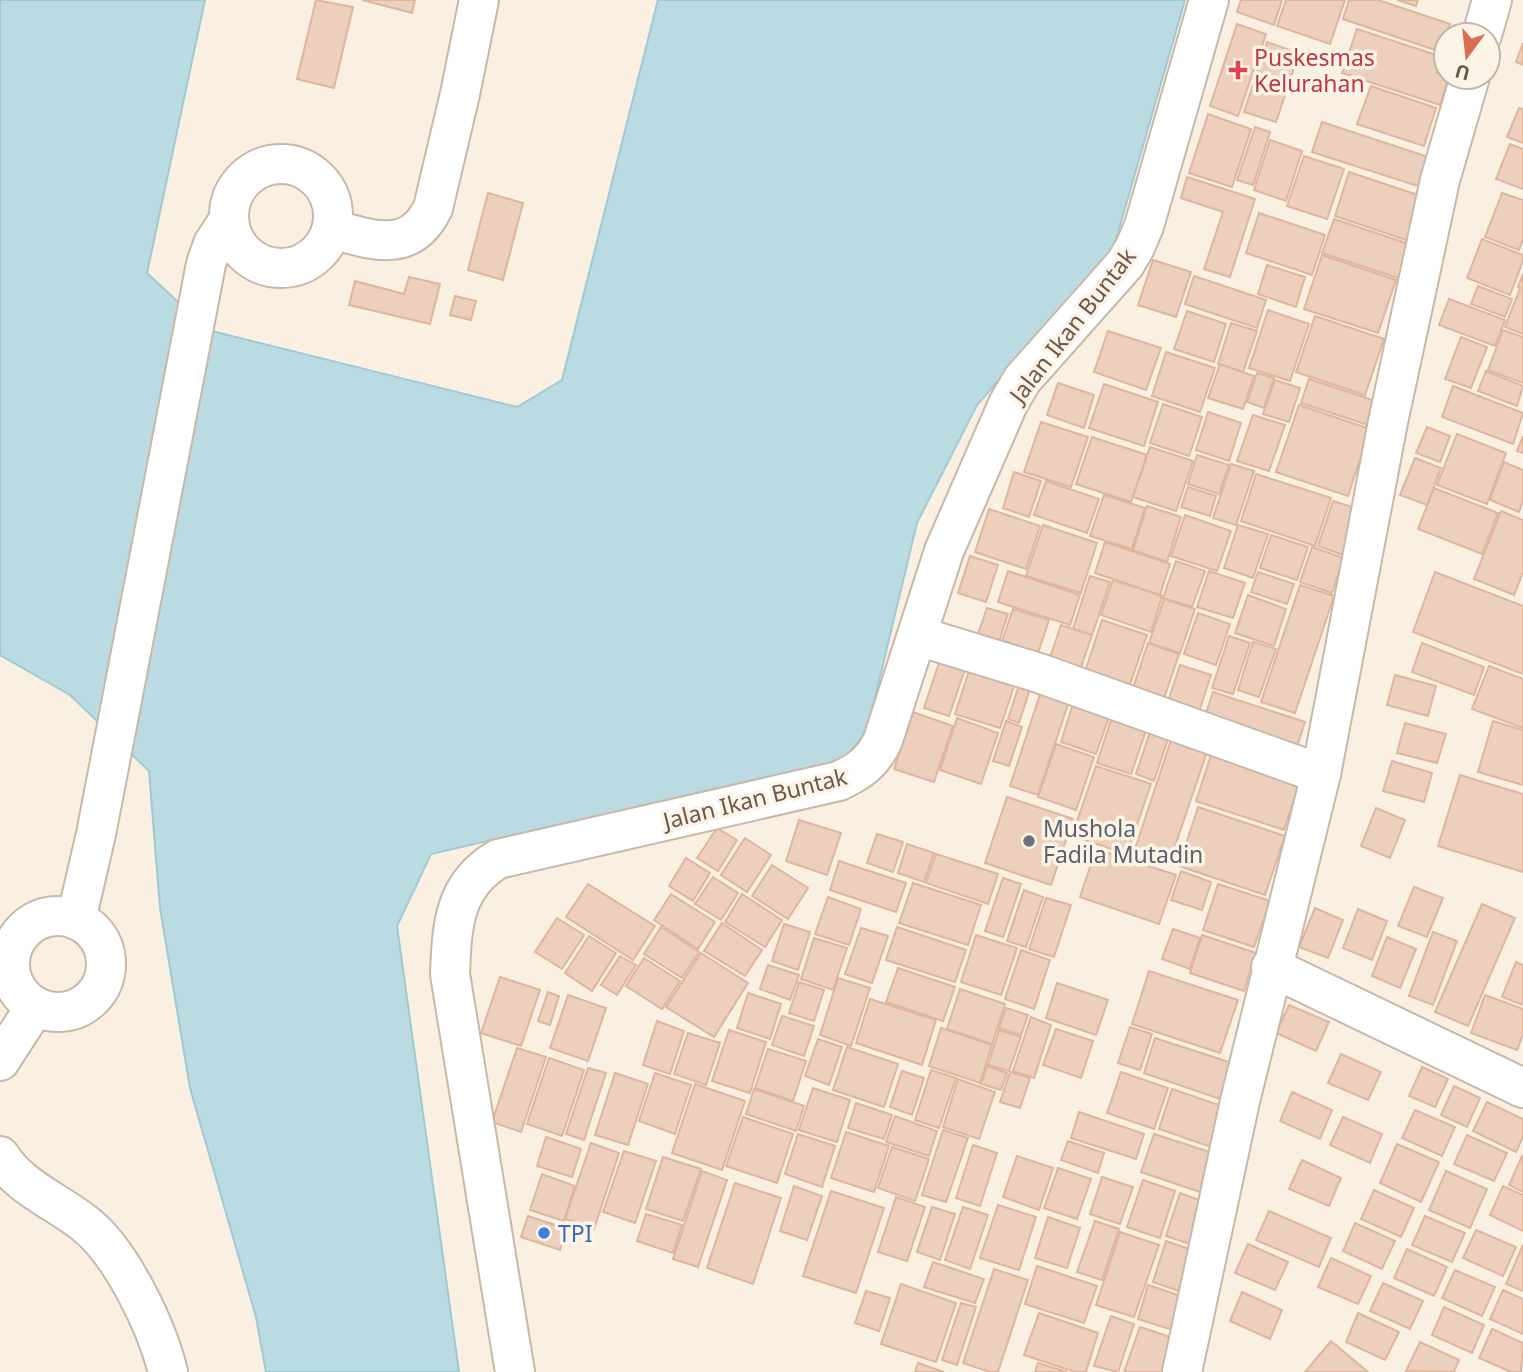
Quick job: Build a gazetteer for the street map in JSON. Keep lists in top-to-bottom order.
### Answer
{
  "streets": {
    "street": ["Jalan Ikan Buntak"]
  },
  "places": {
    "health": ["Puskesmas Kelurahan"],
    "other": ["Mushola Fadila Mutadin", "TPI"]
  },
  "north": "bottom"
}
